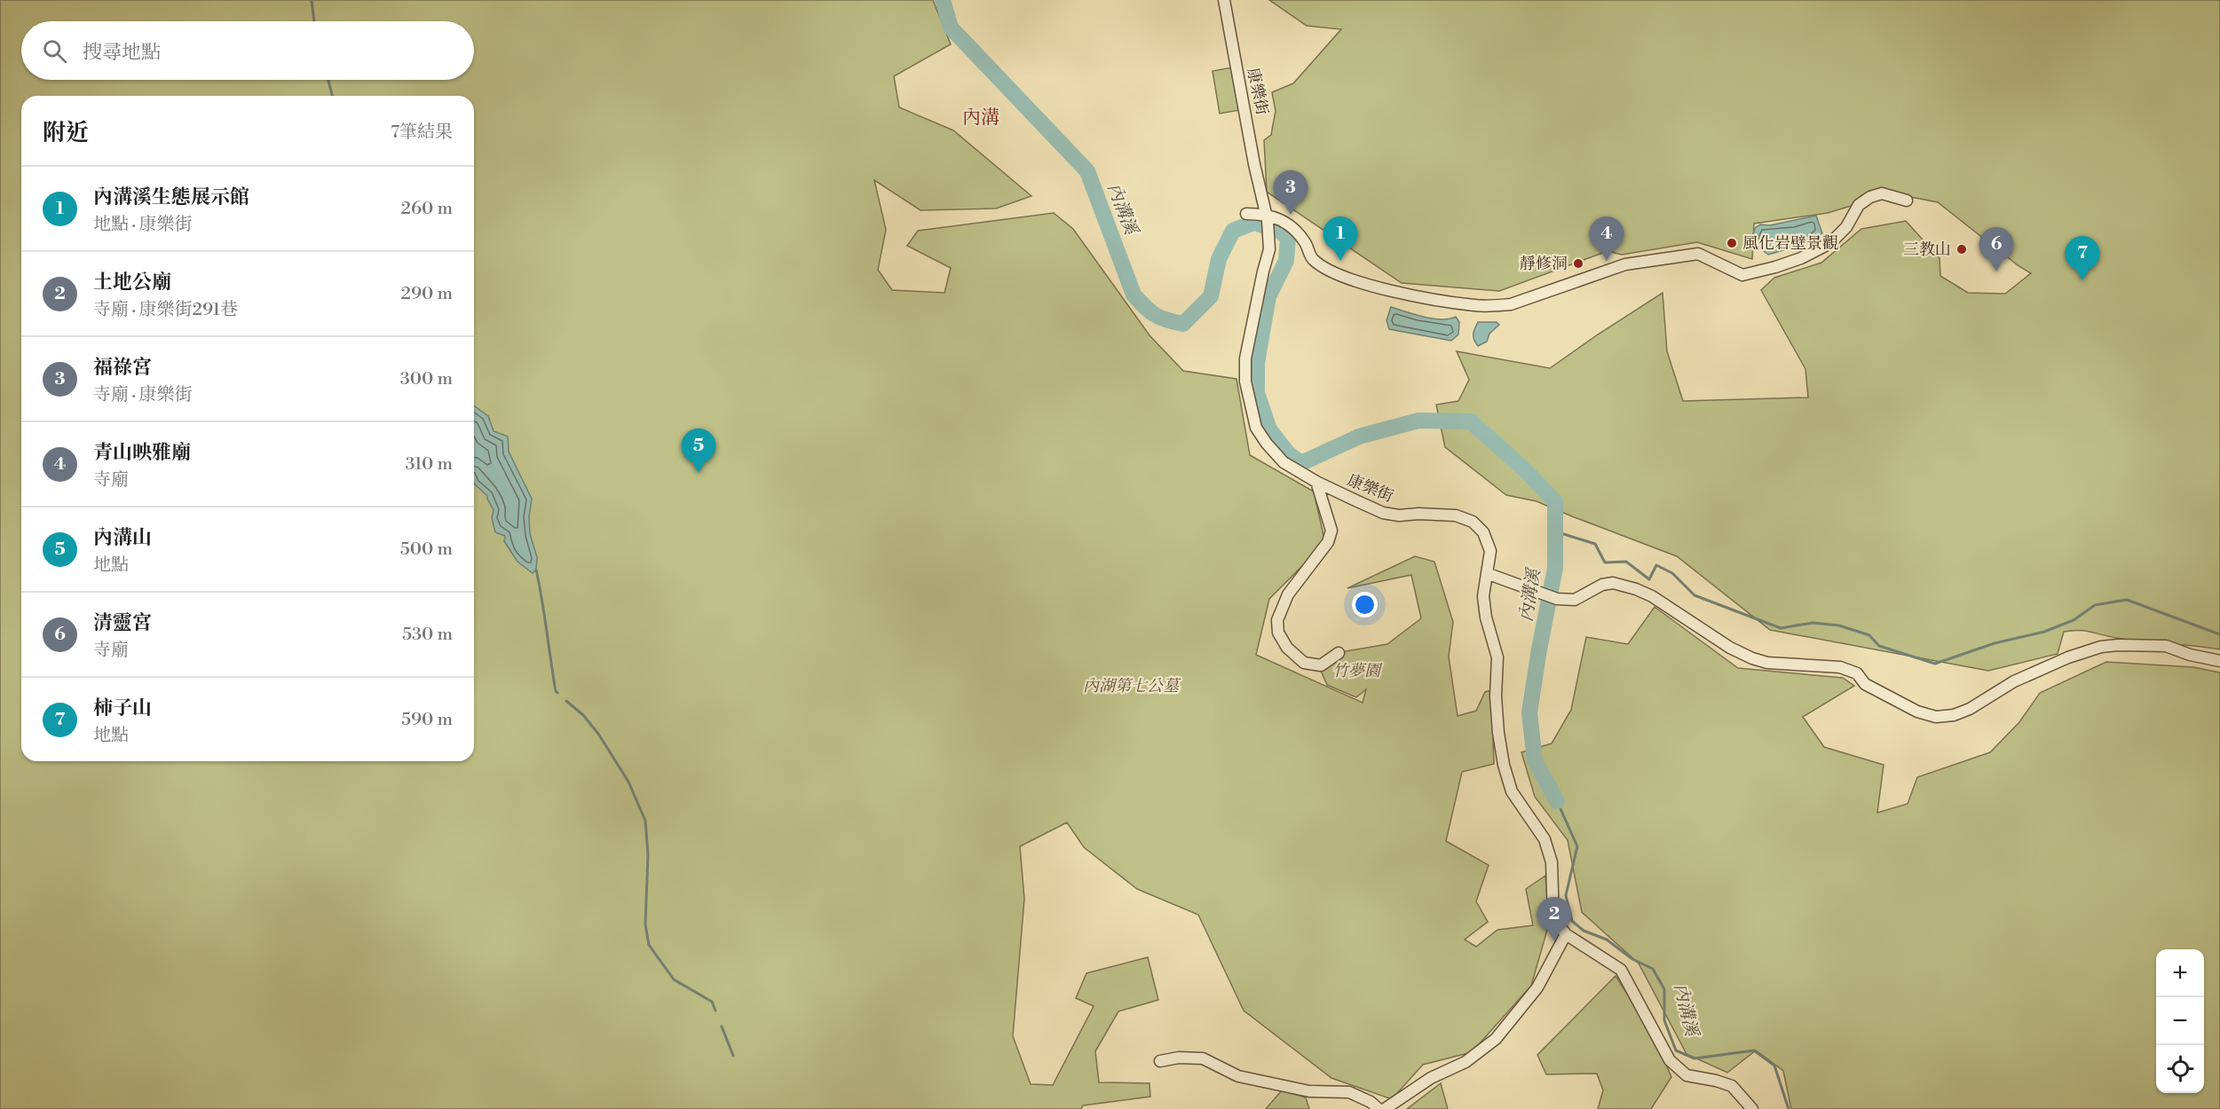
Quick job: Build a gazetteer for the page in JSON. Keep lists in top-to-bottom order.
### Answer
{
  "streets": {
    "street": ["康樂街"]
  },
  "districts": ["內溝"],
  "water": ["內溝溪"],
  "parks": ["竹夢園", "內湖第七公墓"],
  "places": ["風化岩壁景觀", "三教山", "靜修洞"],
  "page": {
    "search": "搜尋地點",
    "heading": ["附近", "7筆結果"],
    "list": [
      {
        "mark": "1",
        "name": "內溝溪生態展示館",
        "note": "地點 · 康樂街",
        "value": "260 m"
      },
      {
        "mark": "2",
        "name": "土地公廟",
        "note": "寺廟 · 康樂街291巷",
        "value": "290 m"
      },
      {
        "mark": "3",
        "name": "福祿宮",
        "note": "寺廟 · 康樂街",
        "value": "300 m"
      },
      {
        "mark": "4",
        "name": "青山映雅廟",
        "note": "寺廟",
        "value": "310 m"
      },
      {
        "mark": "5",
        "name": "內溝山",
        "note": "地點",
        "value": "500 m"
      },
      {
        "mark": "6",
        "name": "清靈宮",
        "note": "寺廟",
        "value": "530 m"
      },
      {
        "mark": "7",
        "name": "柿子山",
        "note": "地點",
        "value": "590 m"
      }
    ],
    "pins": [
      "3",
      "1",
      "4",
      "6",
      "7",
      "5",
      "2"
    ],
    "map_buttons": ["+", "−"]
  }
}
